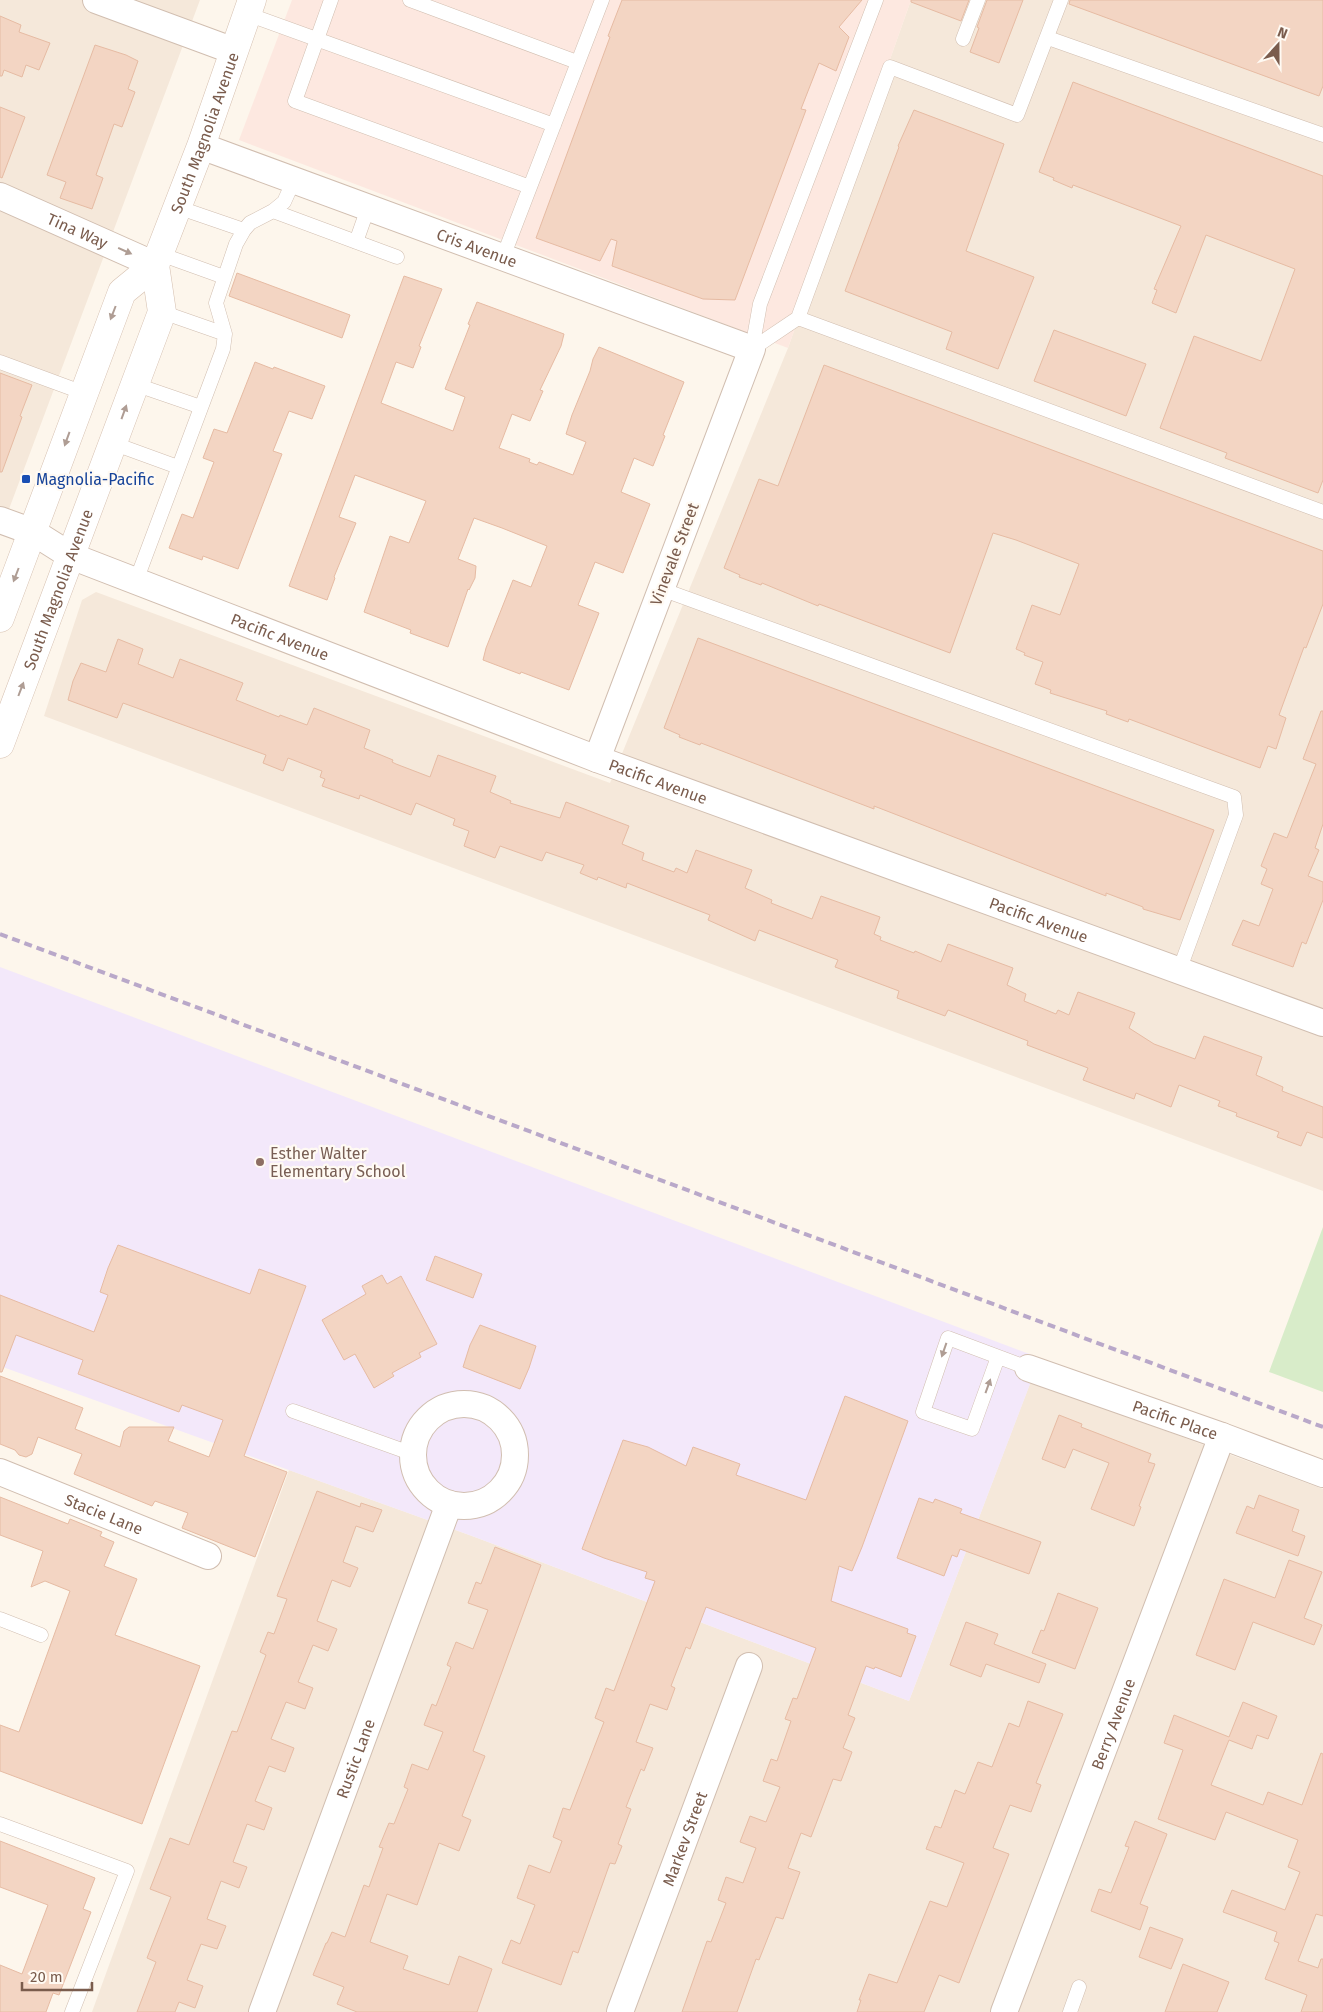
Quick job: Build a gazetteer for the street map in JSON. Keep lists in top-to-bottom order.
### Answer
{
  "streets": {
    "main road": ["South Magnolia Avenue"],
    "street": [
      "Tina Way",
      "Cris Avenue",
      "Vinevale Street",
      "Pacific Avenue",
      "Pacific Place",
      "Stacie Lane",
      "Berry Avenue",
      "Rustic Lane",
      "Markev Street"
    ]
  },
  "crossings": [
    ["South Magnolia Avenue", "Tina Way"],
    ["South Magnolia Avenue", "Cris Avenue"],
    ["South Magnolia Avenue", "Pacific Avenue"],
    ["Cris Avenue", "Vinevale Street"],
    ["Vinevale Street", "Pacific Avenue"],
    ["Pacific Place", "Berry Avenue"]
  ],
  "places": {
    "transit": ["Magnolia-Pacific"],
    "other": ["Esther Walter Elementary School"]
  },
  "scale_bar": "20 m",
  "north": "top"
}
